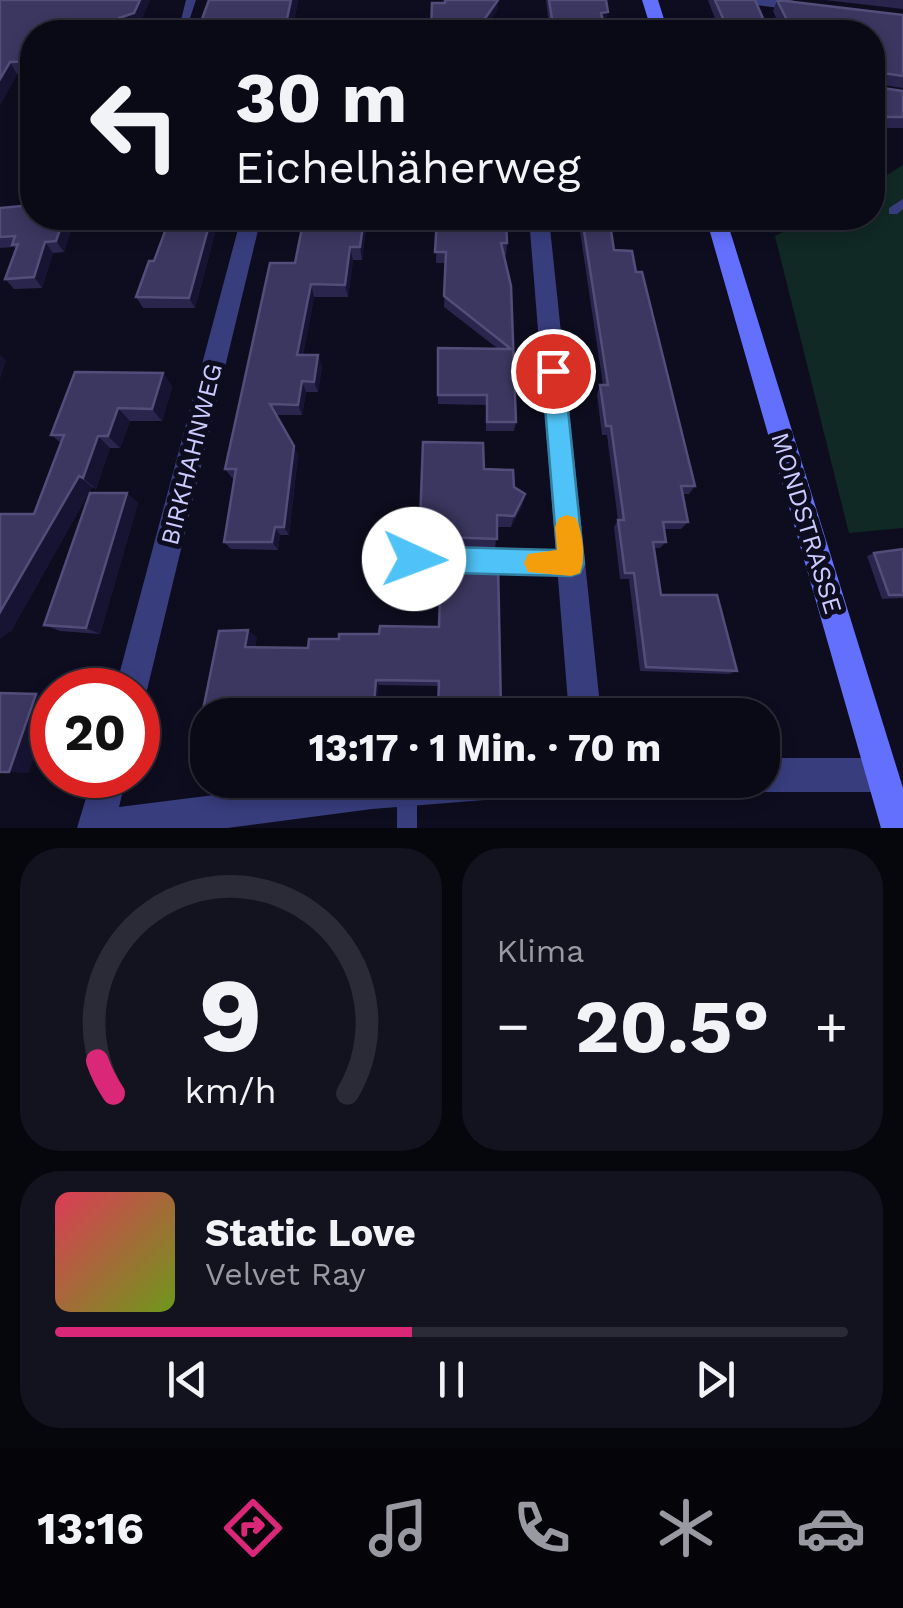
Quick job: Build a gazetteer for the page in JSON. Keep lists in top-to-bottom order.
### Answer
{
  "streets": {
    "street": ["BIRKHAHNWEG", "MONDSTRASSE"]
  },
  "page": {
    "turn": ["30 m", "Eichelhäherweg"],
    "limit": "20",
    "trip": "13:17 · 1 Min. · 70 m",
    "tile": "Klima",
    "heat": ["−", "20.5°", "+"],
    "song": ["Static Love", "Velvet Ray"],
    "tabs": "13:16",
    "gauge": ["9", "km/h"]
  }
}
